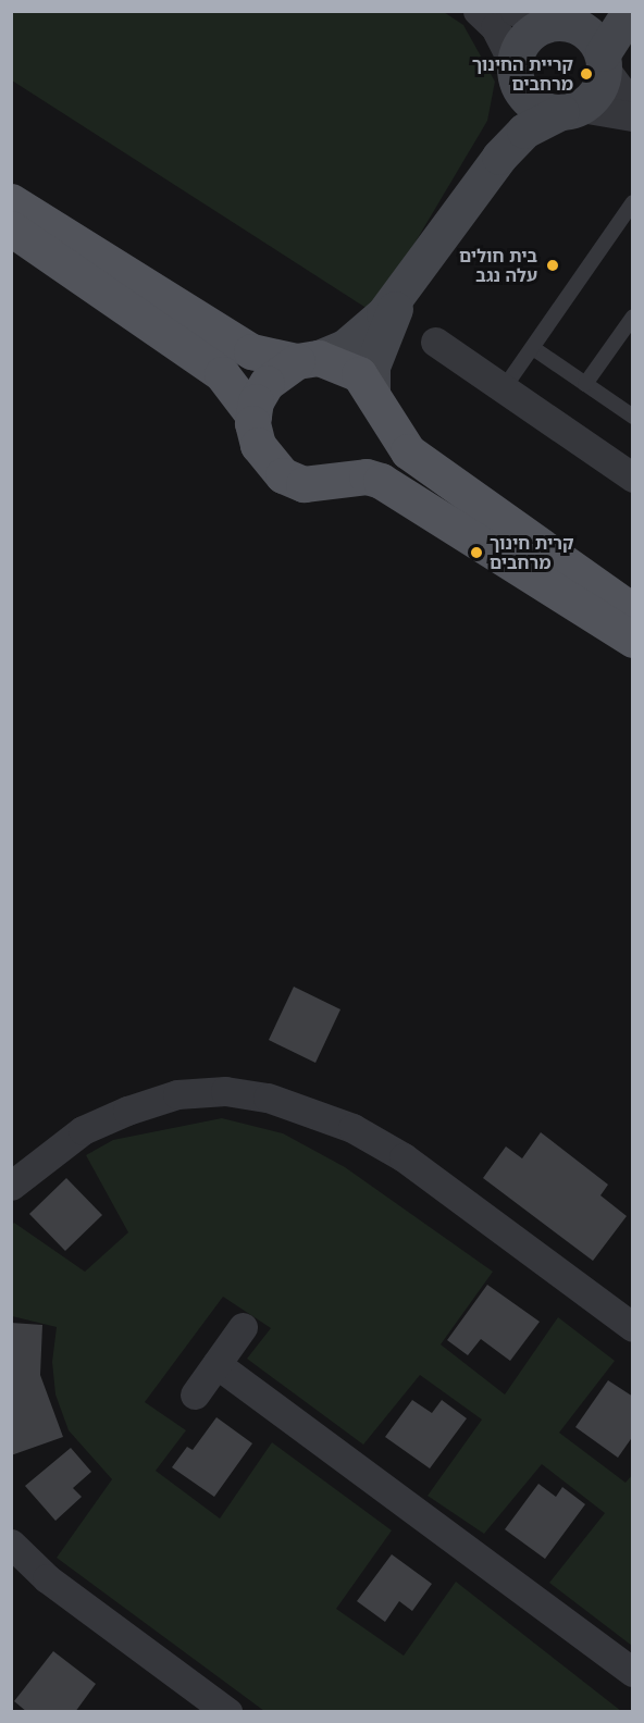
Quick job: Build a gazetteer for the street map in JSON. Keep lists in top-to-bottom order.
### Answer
{
  "places": ["קריית החינוך מרחבים", "בית חולים עלה נגב", "קרית חינוך מרחבים"]
}
